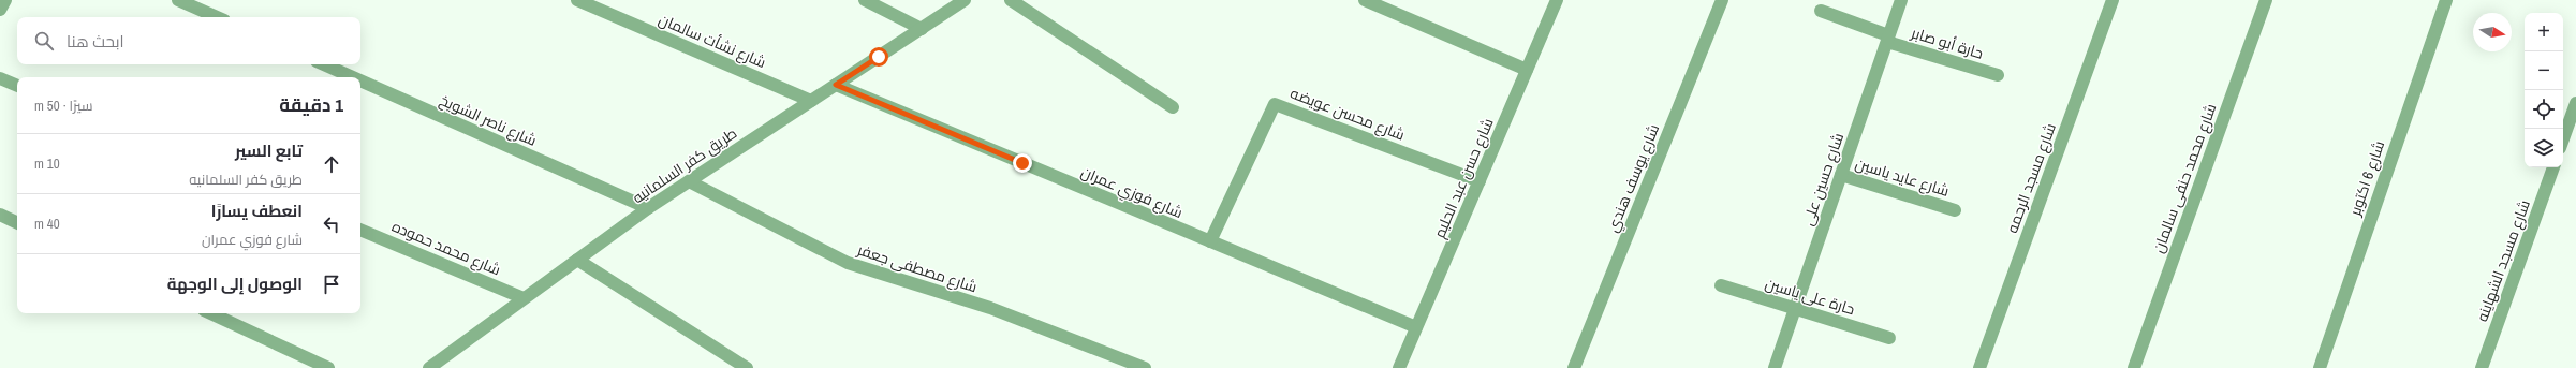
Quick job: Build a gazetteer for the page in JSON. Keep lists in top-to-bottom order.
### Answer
{
  "streets": {
    "street": [
      "شارع نشأت سالمان",
      "حارة أبو صابر",
      "شارع محسن عويضه",
      "شارع ناصر الشويخ",
      "طريق كفر السلمانيه",
      "شارع عايد ياسين",
      "شارع حسن عبد الحليم",
      "شارع يوسف هندي",
      "شارع مسجد الرحمه",
      "شارع محمد حنفى سالمان",
      "شارع 6 اكتوبر",
      "شارع حسين على",
      "شارع فوزي عمران",
      "شارع محمد حموده",
      "شارع مسجد الشهاينه",
      "شارع مصطفى جعفر",
      "حارة على ياسين"
    ]
  },
  "crossings": [
    ["شارع نشأت سالمان", "طريق كفر السلمانيه"],
    ["حارة أبو صابر", "شارع حسين على"],
    ["شارع محسن عويضه", "شارع حسن عبد الحليم"],
    ["شارع محسن عويضه", "شارع فوزي عمران"],
    ["شارع ناصر الشويخ", "طريق كفر السلمانيه"],
    ["طريق كفر السلمانيه", "شارع فوزي عمران"],
    ["طريق كفر السلمانيه", "شارع محمد حموده"],
    ["طريق كفر السلمانيه", "شارع مصطفى جعفر"],
    ["شارع عايد ياسين", "شارع حسين على"],
    ["شارع حسن عبد الحليم", "شارع فوزي عمران"],
    ["شارع حسين على", "حارة على ياسين"]
  ],
  "north": "right",
  "page": {
    "map_buttons": ["+", "−"],
    "search": "ابحث هنا",
    "heading": ["1 دقيقة", "سيرًا · 50 m"],
    "list": [
      ["تابع السير", "طريق كفر السلمانيه", "10 m"],
      ["انعطف يسارًا", "شارع فوزي عمران", "40 m"],
      "الوصول إلى الوجهة"
    ]
  }
}
